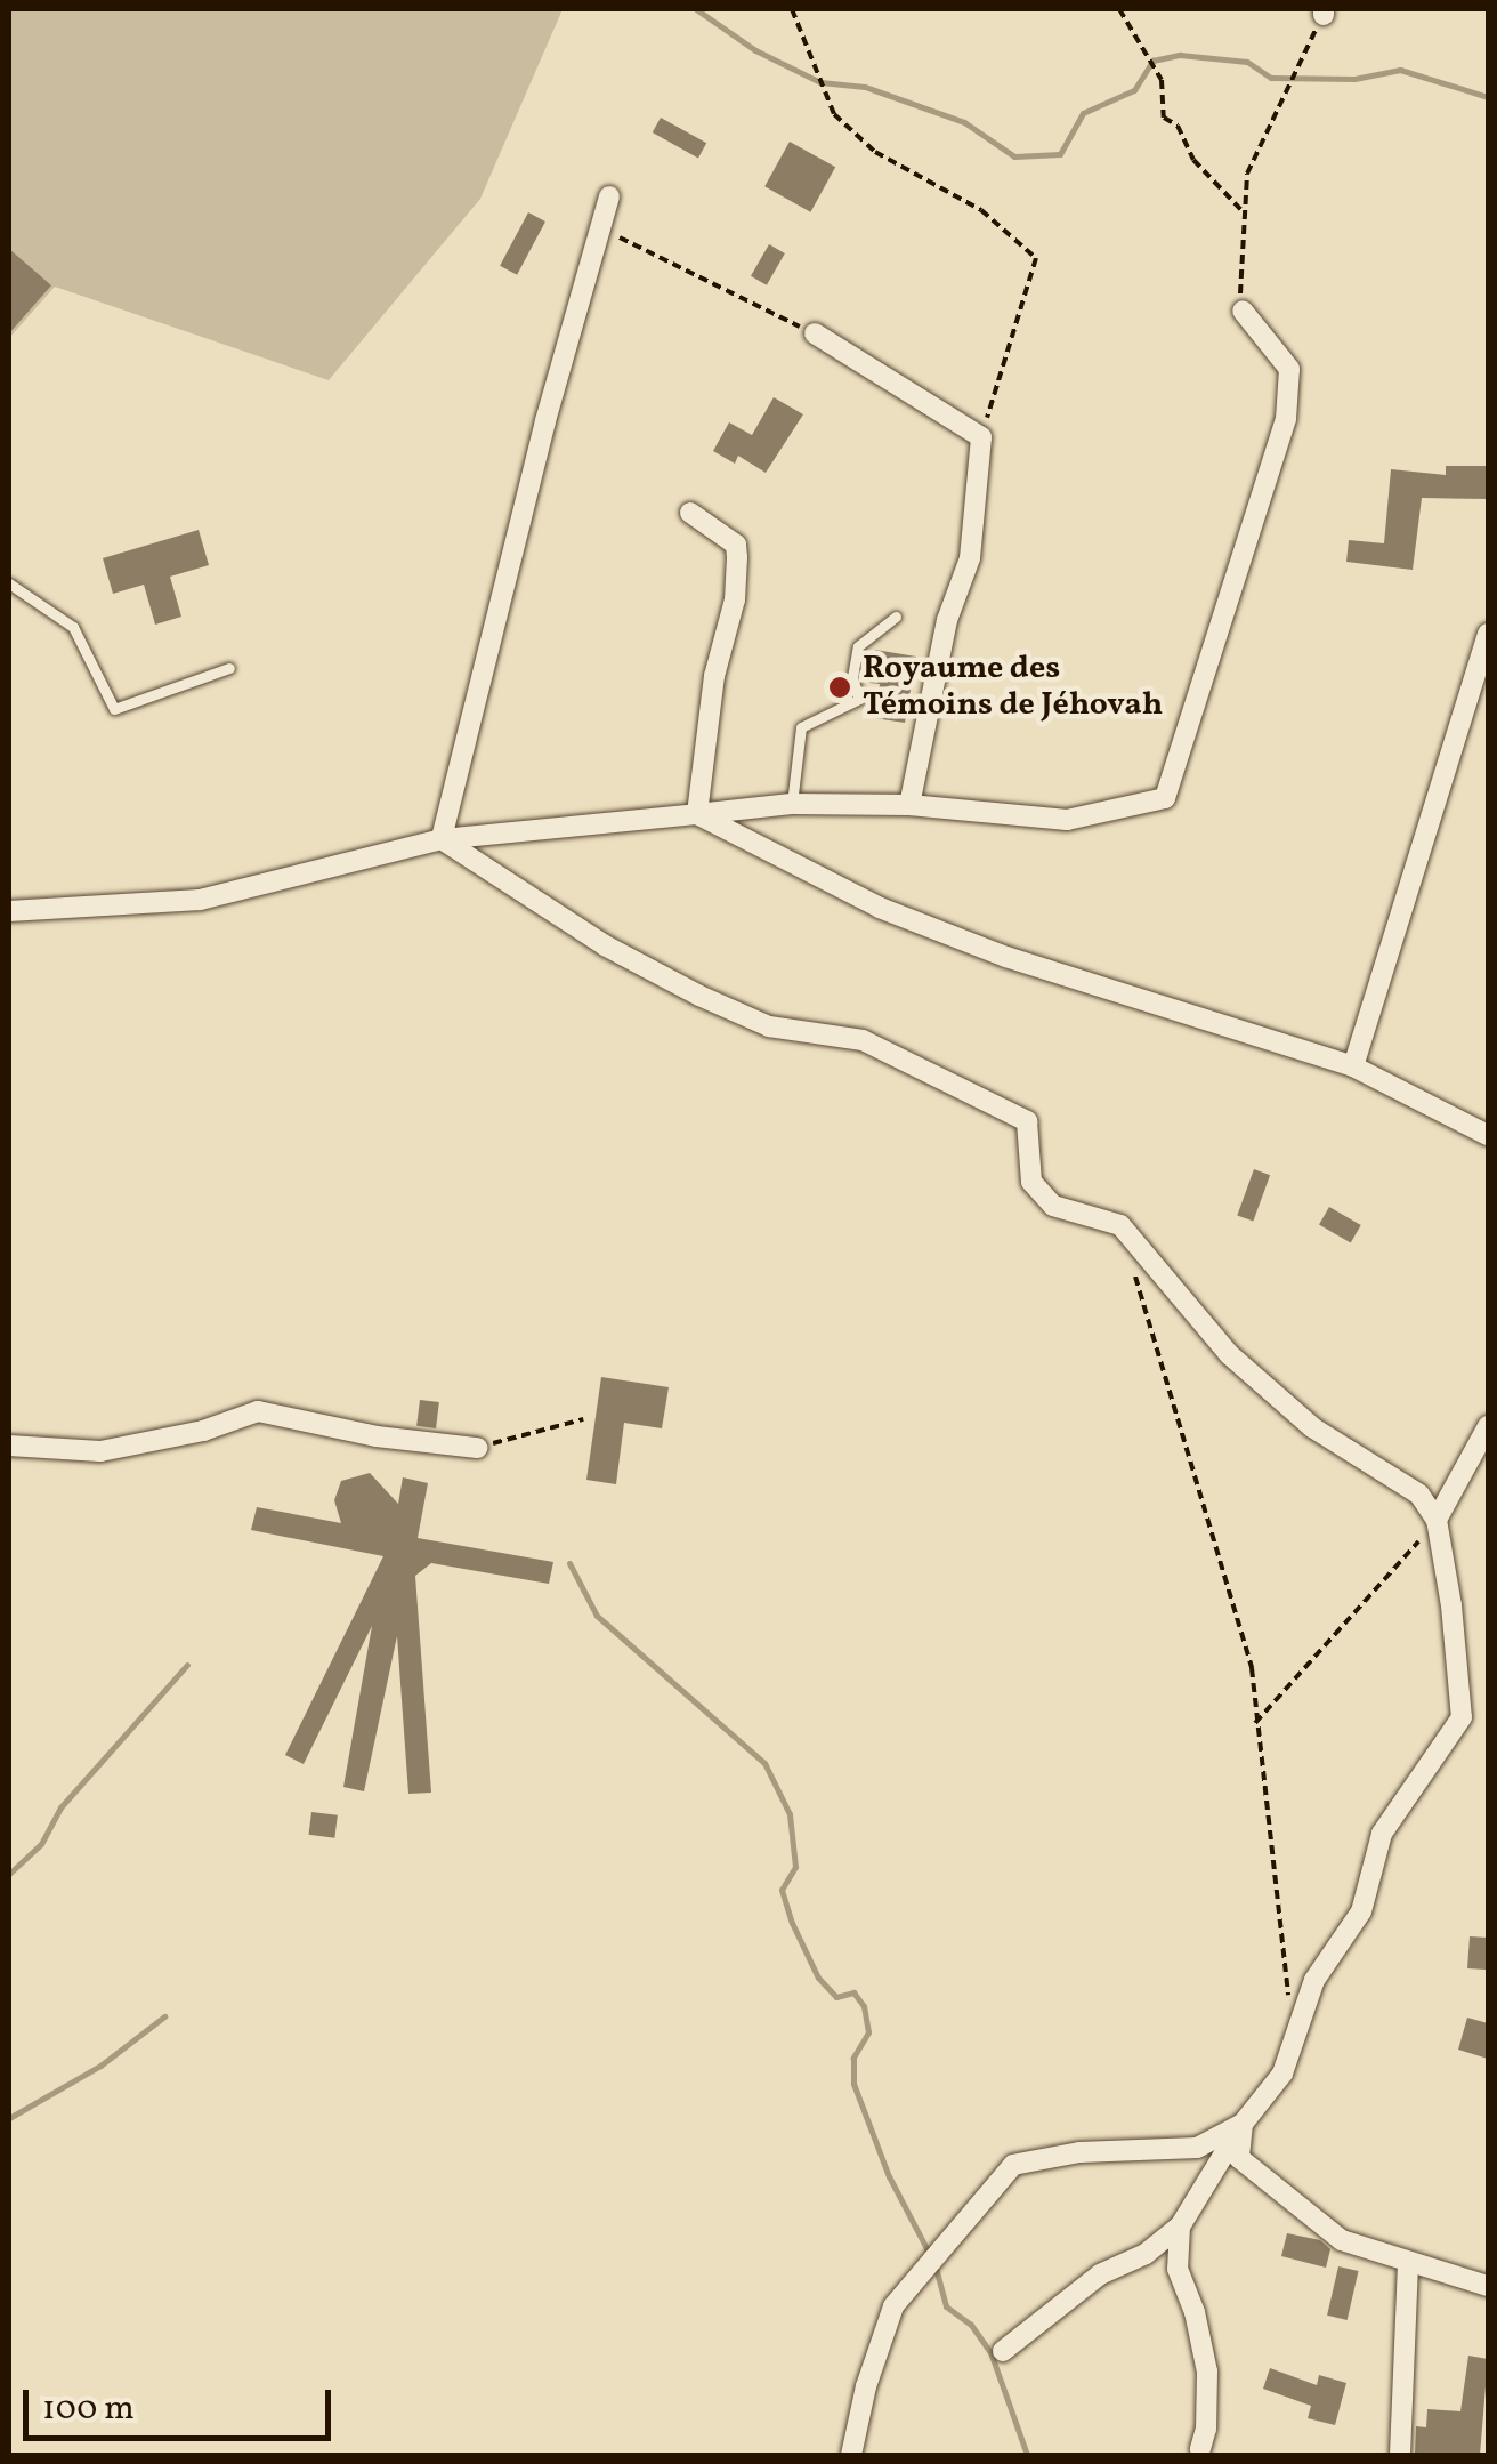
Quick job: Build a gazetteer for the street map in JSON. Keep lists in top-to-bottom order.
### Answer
{
  "places": ["Royaume des Témoins de Jéhovah"],
  "scale_bar": "100 m"
}
